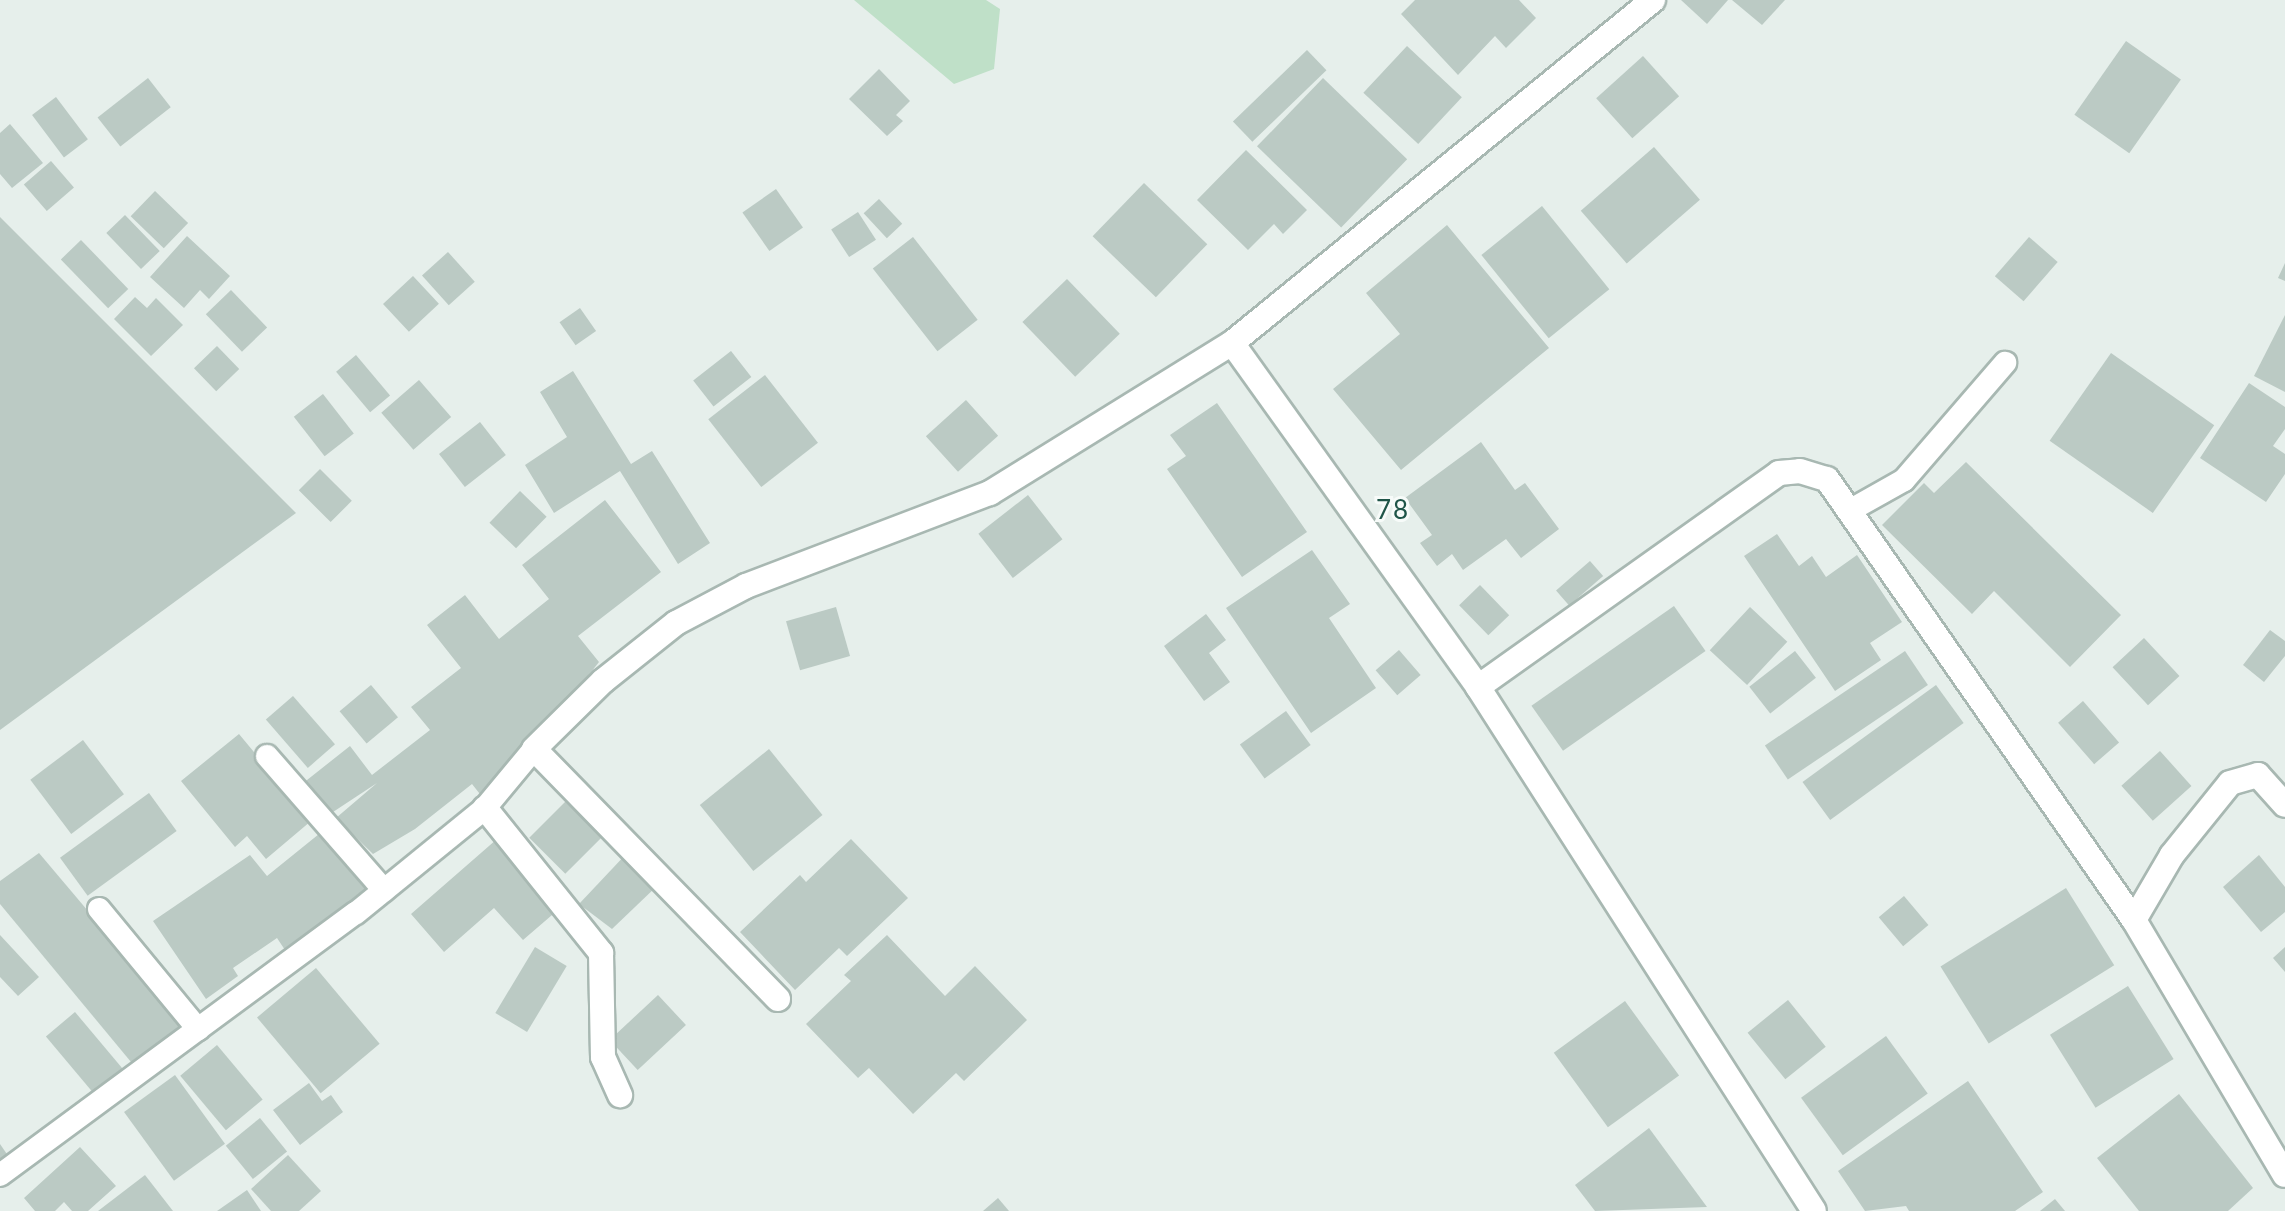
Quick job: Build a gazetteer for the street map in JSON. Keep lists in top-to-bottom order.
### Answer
{
  "districts": ["78"]
}
